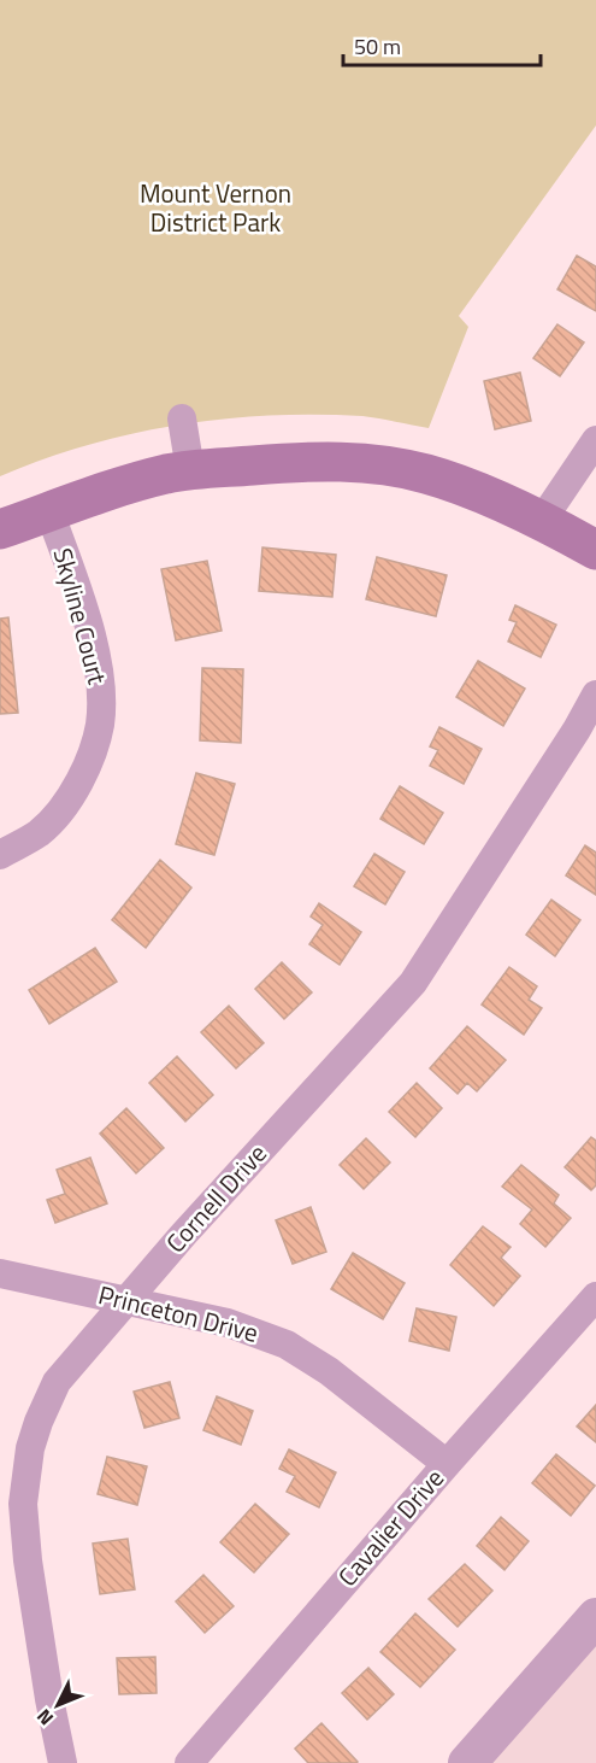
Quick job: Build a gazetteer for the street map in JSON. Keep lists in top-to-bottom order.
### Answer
{
  "streets": {
    "street": [
      "Skyline Court",
      "Cornell Drive",
      "Princeton Drive",
      "Cavalier Drive"
    ]
  },
  "crossings": [
    ["Cornell Drive", "Princeton Drive"],
    ["Princeton Drive", "Cavalier Drive"]
  ],
  "parks": ["Mount Vernon District Park"],
  "scale_bar": "50 m",
  "north": "bottom left"
}
